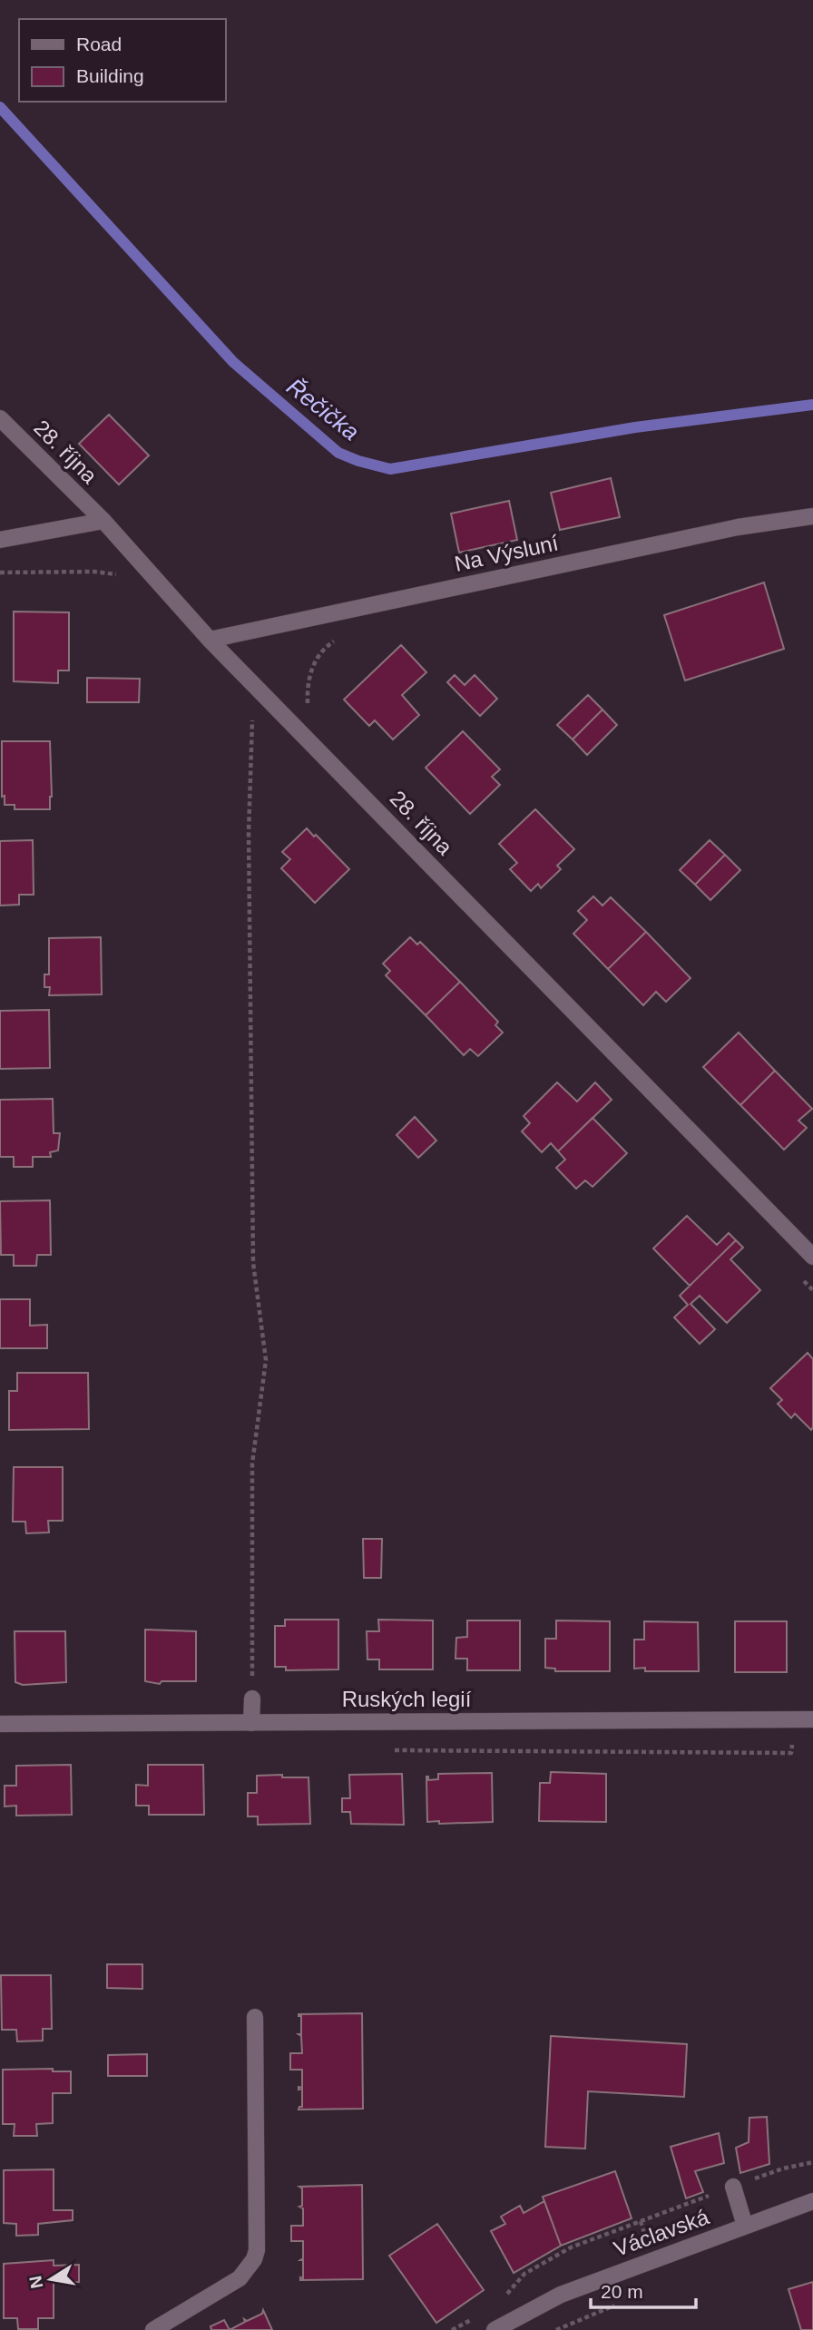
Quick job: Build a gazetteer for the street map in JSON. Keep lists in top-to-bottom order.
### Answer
{
  "streets": {
    "street": [
      "28. října",
      "Na Výsluní",
      "Ruských legií",
      "Václavská"
    ]
  },
  "crossings": [
    ["28. října", "Na Výsluní"]
  ],
  "water": ["Řečička"],
  "legend": ["Road", "Building"],
  "scale_bar": "20 m",
  "north": "left"
}
